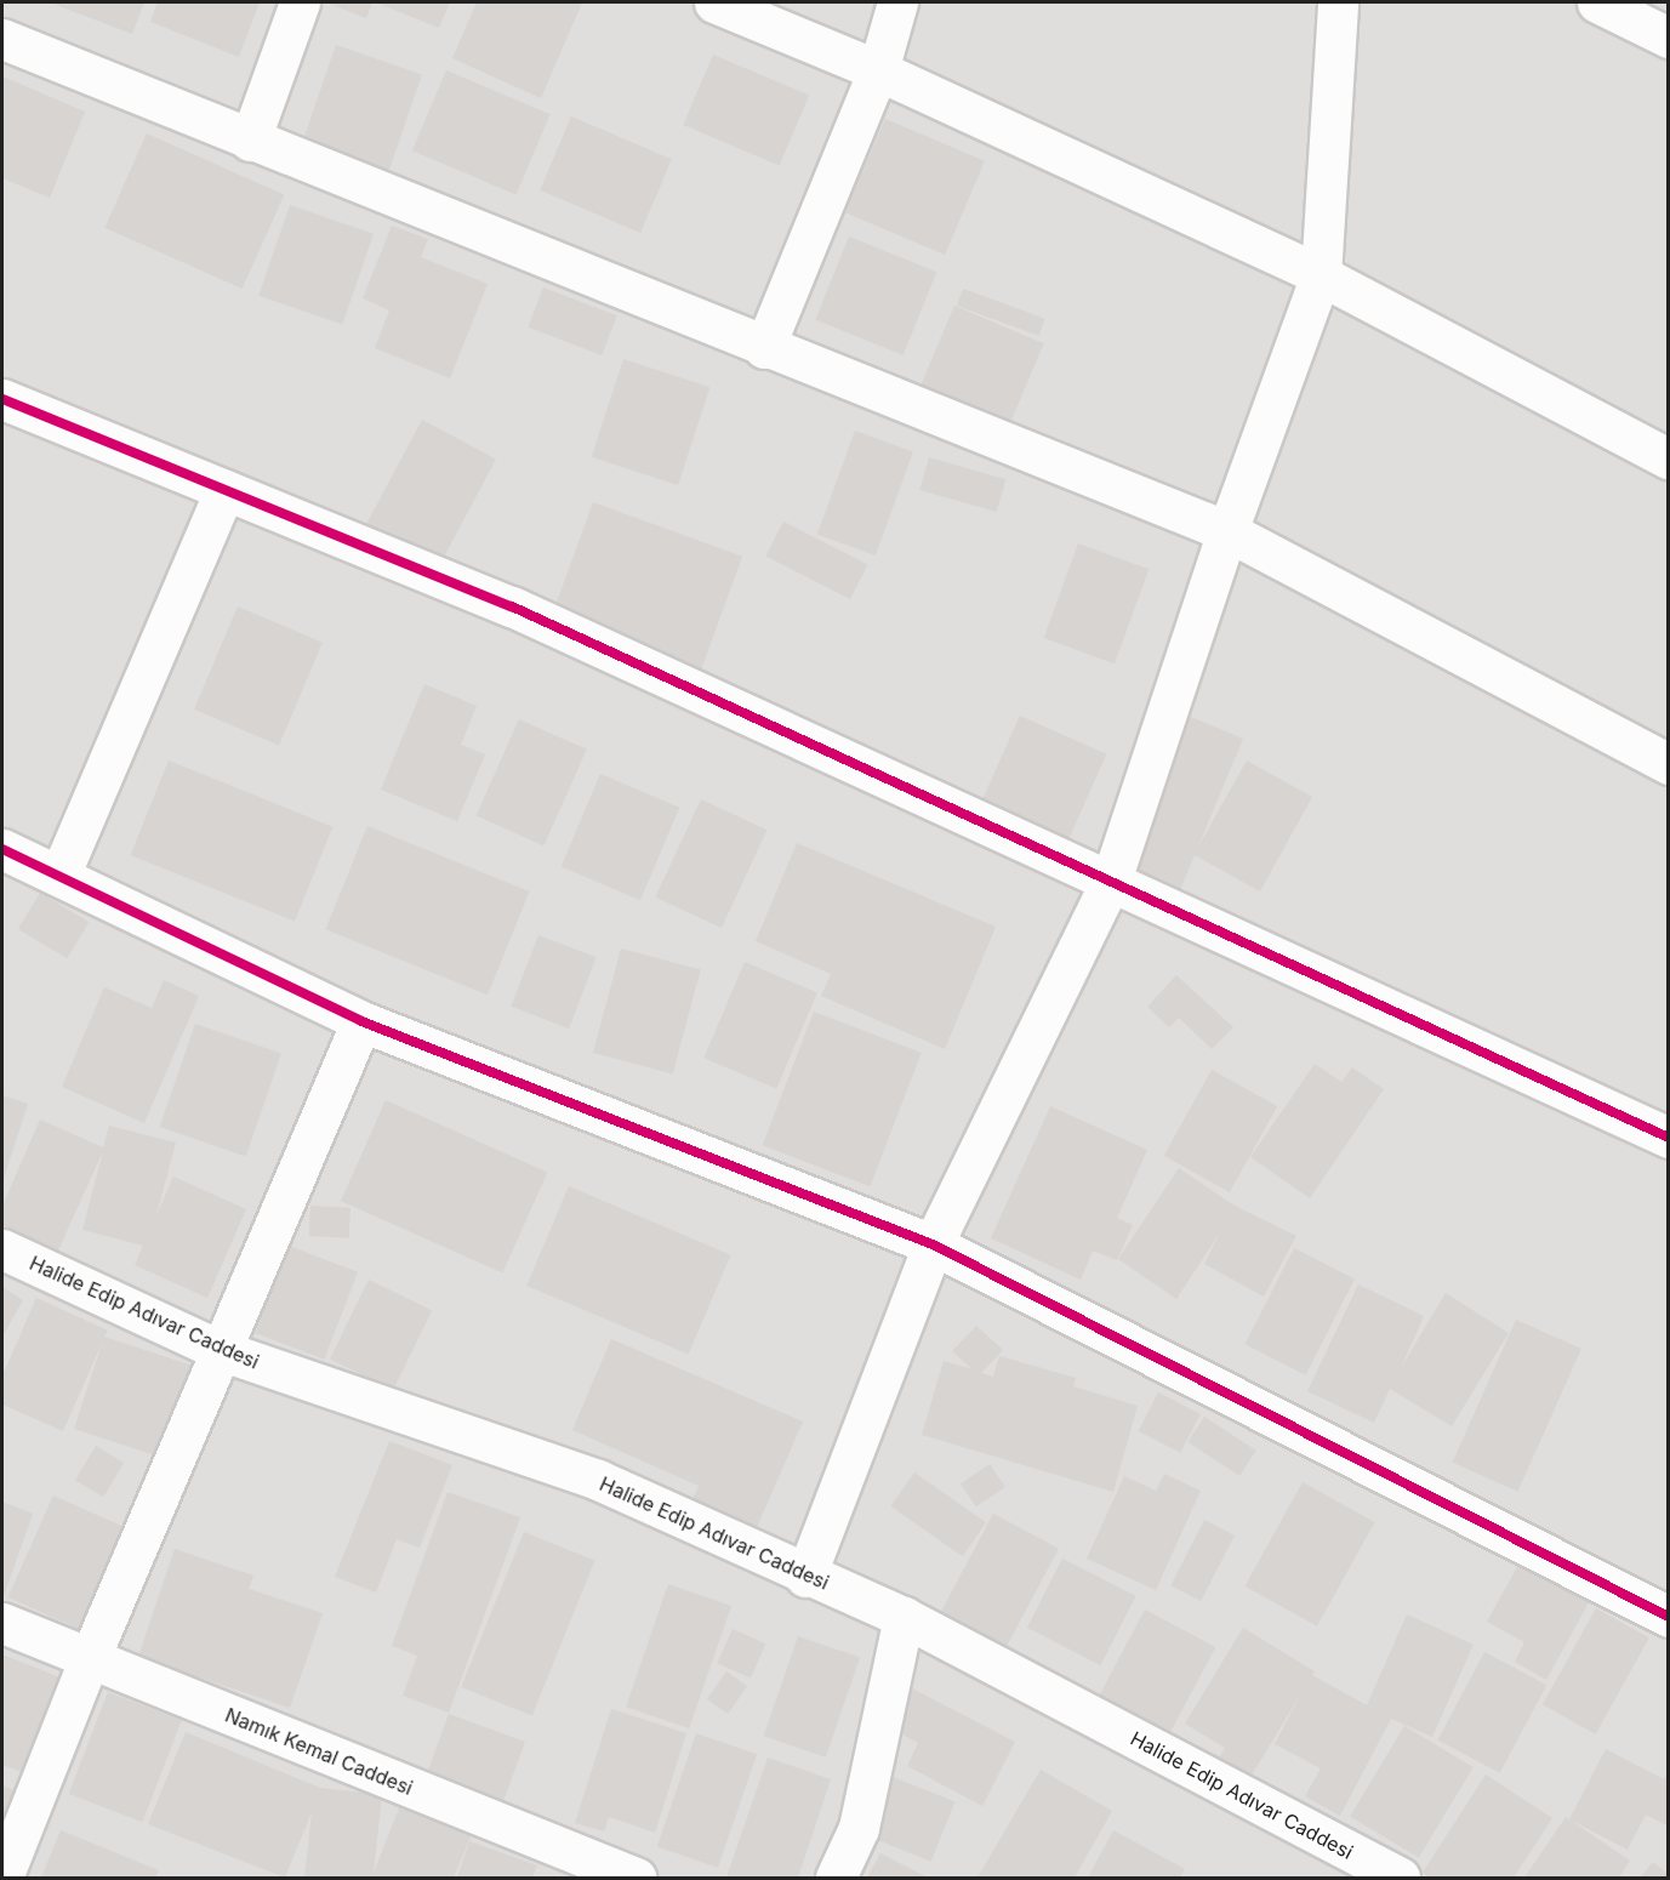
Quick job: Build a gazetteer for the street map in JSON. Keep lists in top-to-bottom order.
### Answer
{
  "streets": {
    "street": ["Halide Edip Adıvar Caddesi", "Namık Kemal Caddesi"]
  }
}
